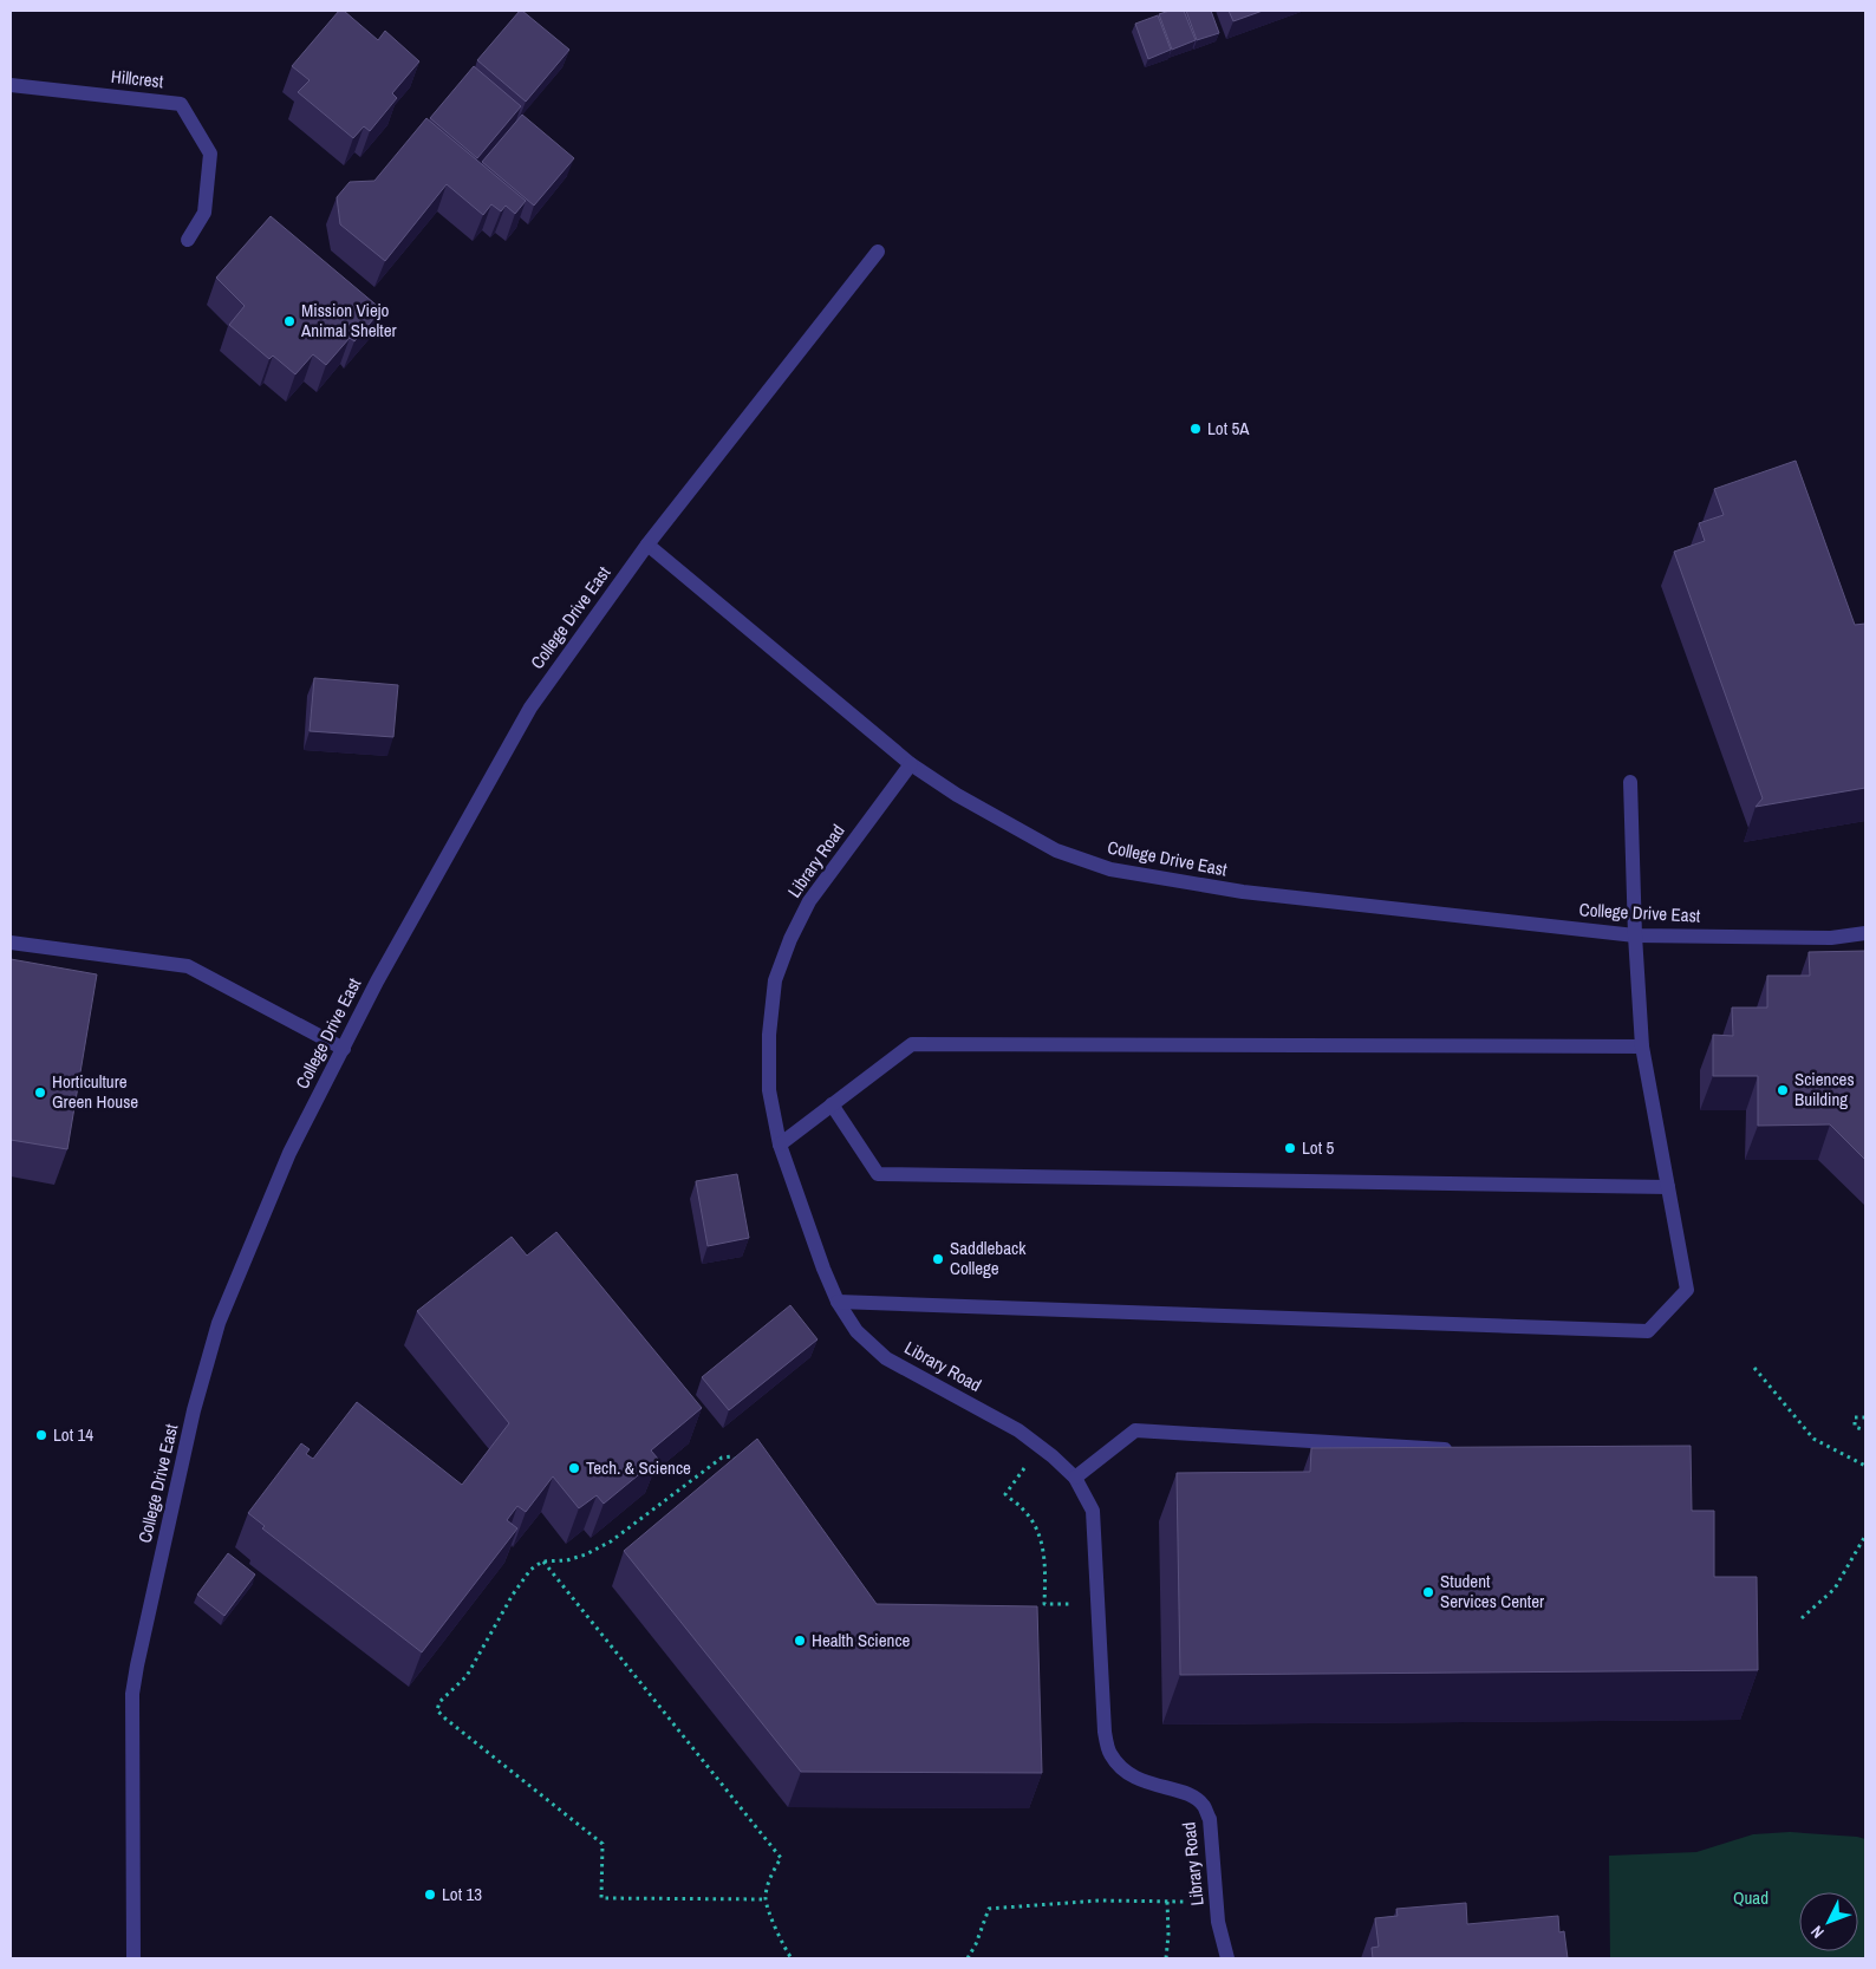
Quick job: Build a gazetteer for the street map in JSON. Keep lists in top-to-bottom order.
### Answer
{
  "streets": {
    "street": ["Hillcrest", "College Drive East", "Library Road"]
  },
  "crossings": [
    ["College Drive East", "Library Road"]
  ],
  "parks": ["Quad"],
  "places": [
    "Mission Viejo Animal Shelter",
    "Lot 5A",
    "Sciences Building",
    "Horticulture Green House",
    "Lot 5",
    "Saddleback College",
    "Lot 14",
    "Tech. & Science",
    "Student Services Center",
    "Health Science",
    "Lot 13"
  ],
  "north": "bottom left"
}
